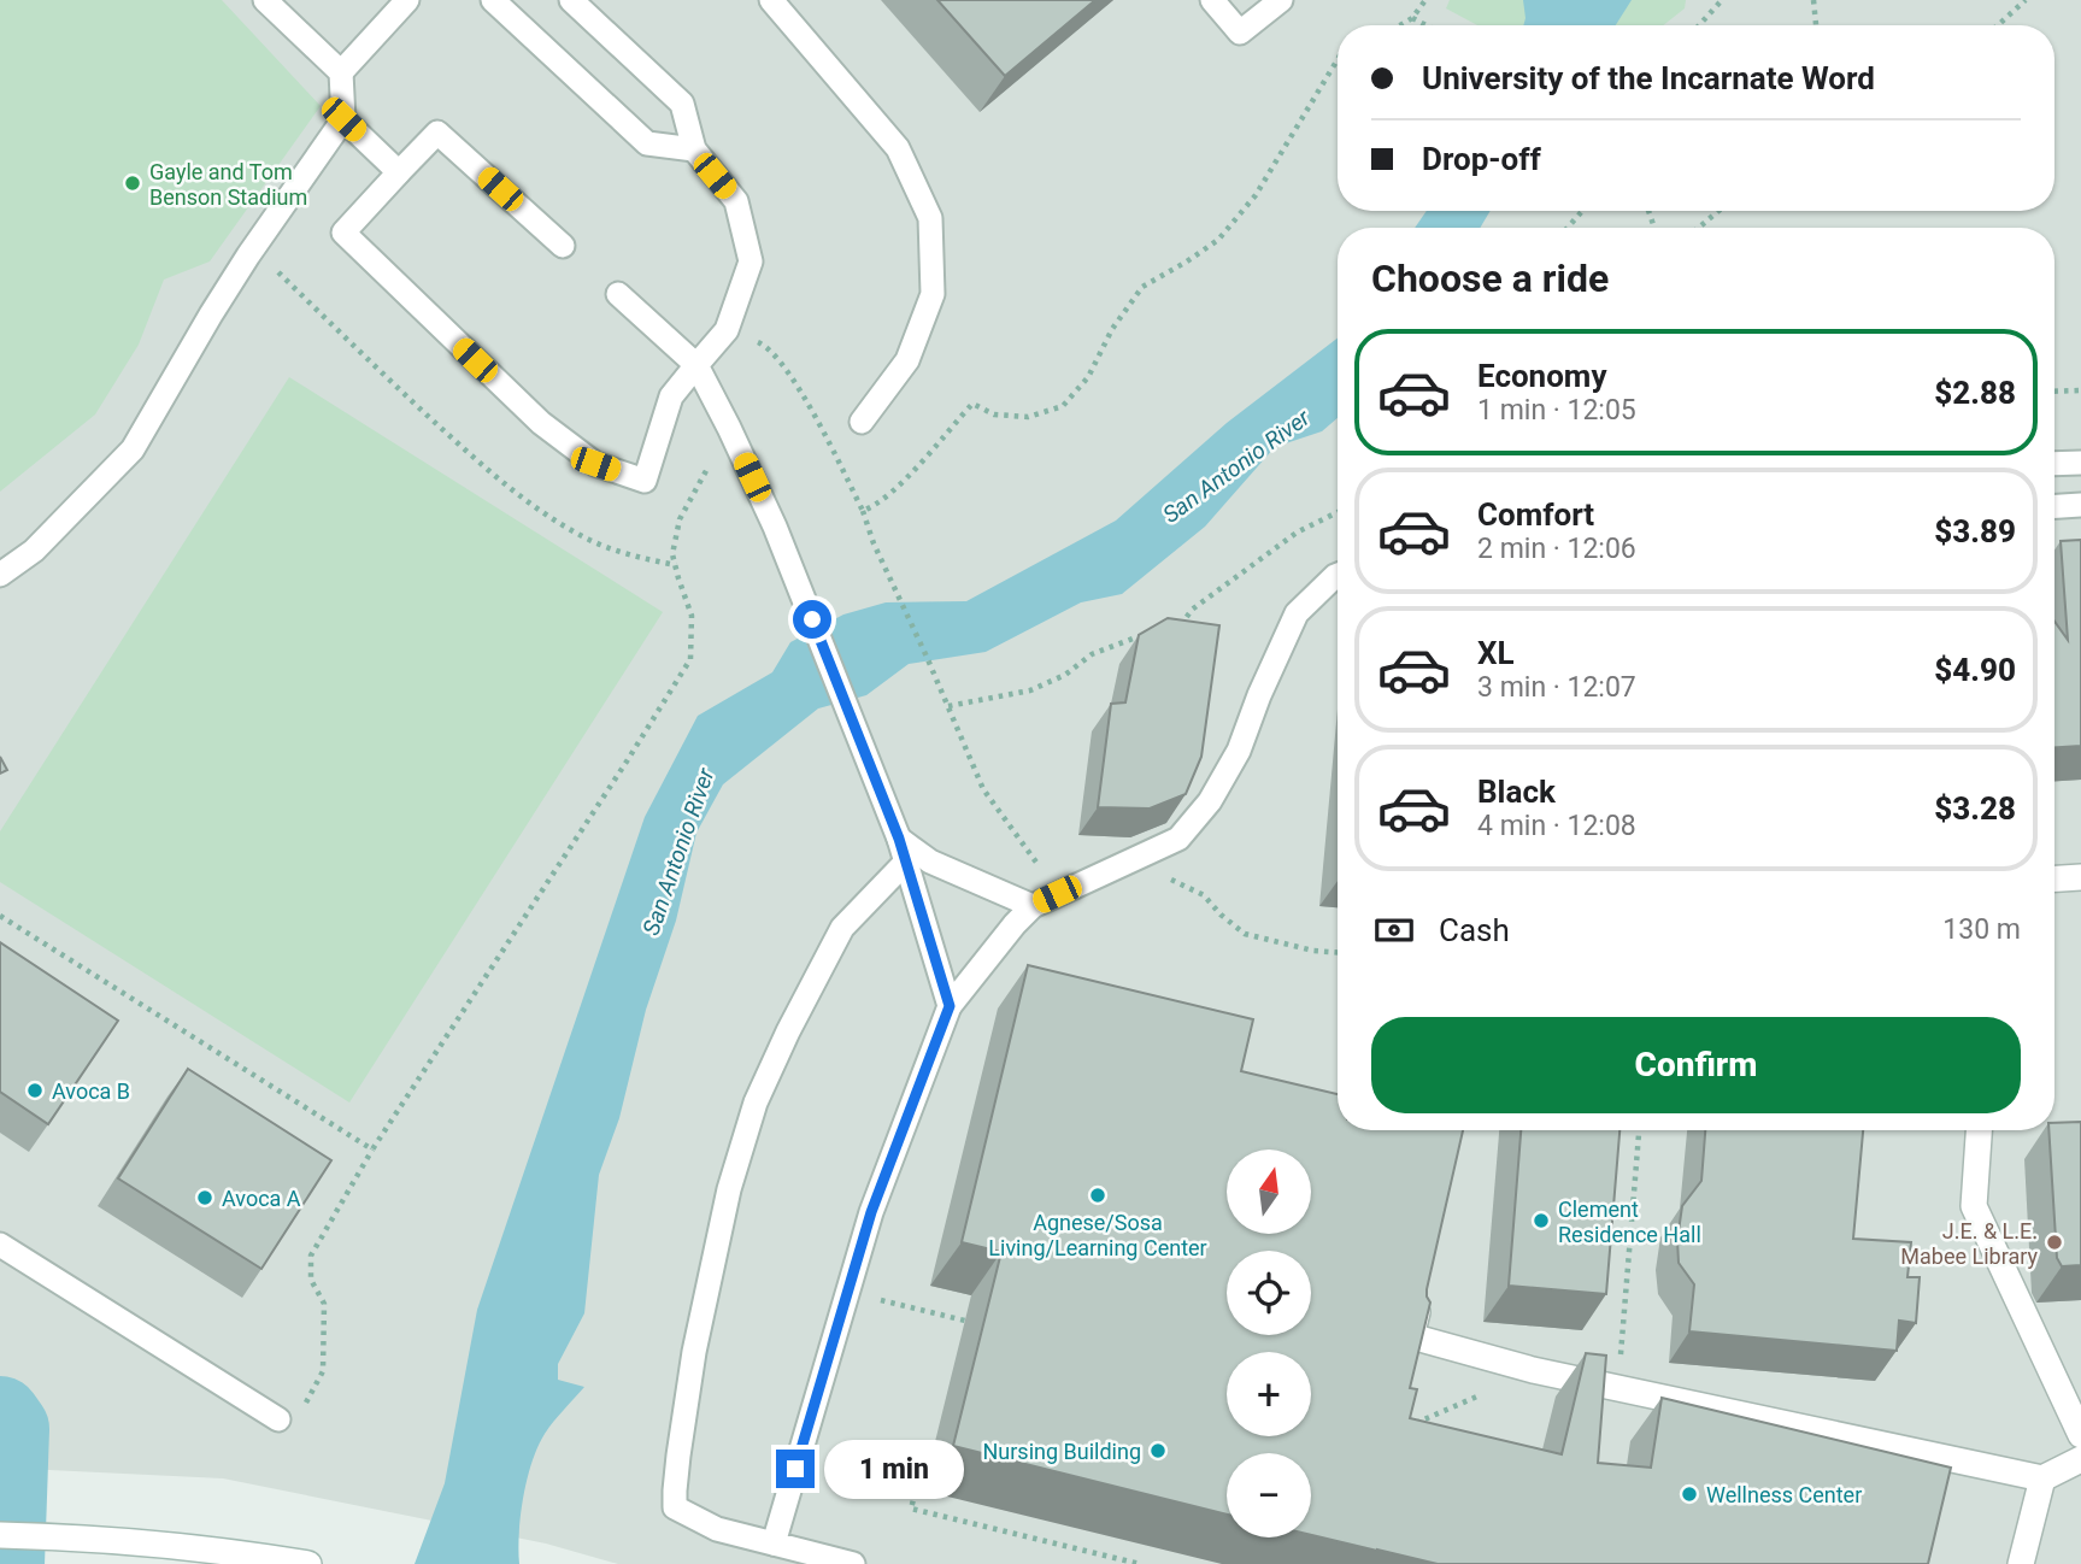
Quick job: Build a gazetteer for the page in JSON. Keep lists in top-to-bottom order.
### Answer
{
  "water": ["San Antonio River"],
  "places": [
    "Gayle and Tom Benson Stadium",
    "Avoca B",
    "Agnese/Sosa Living/Learning Center",
    "Avoca A",
    "Clement Residence Hall",
    "J.E. & L.E. Mabee Library",
    "Nursing Building",
    "Wellness Center"
  ],
  "north": "top",
  "page": {
    "banner": ["University of the Incarnate Word", "Drop-off"],
    "heading": "Choose a ride",
    "list": [
      {
        "name": "Economy",
        "note": "1 min · 12:05",
        "value": "$2.88"
      },
      {
        "name": "Comfort",
        "note": "2 min · 12:06",
        "value": "$3.89"
      },
      {
        "name": "XL",
        "note": "3 min · 12:07",
        "value": "$4.90"
      },
      {
        "name": "Black",
        "note": "4 min · 12:08",
        "value": "$3.28"
      }
    ],
    "pay": ["Cash", "130 m"],
    "buttons": "Confirm",
    "map_buttons": ["+", "−"],
    "bubble": "1 min"
  }
}
